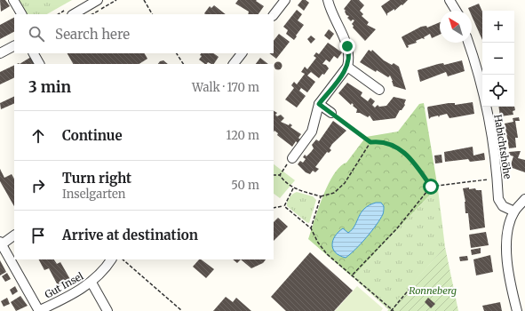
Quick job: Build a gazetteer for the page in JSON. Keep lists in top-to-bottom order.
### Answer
{
  "streets": {
    "street": ["Habichtshöhe", "Gut Insel"]
  },
  "parks": ["Ronneberg"],
  "north": "top left",
  "page": {
    "map_buttons": ["+", "−"],
    "search": "Search here",
    "heading": ["3 min", "Walk · 170 m"],
    "list": [
      ["Continue", "120 m"],
      ["Turn right", "Inselgarten", "50 m"],
      "Arrive at destination"
    ]
  }
}
